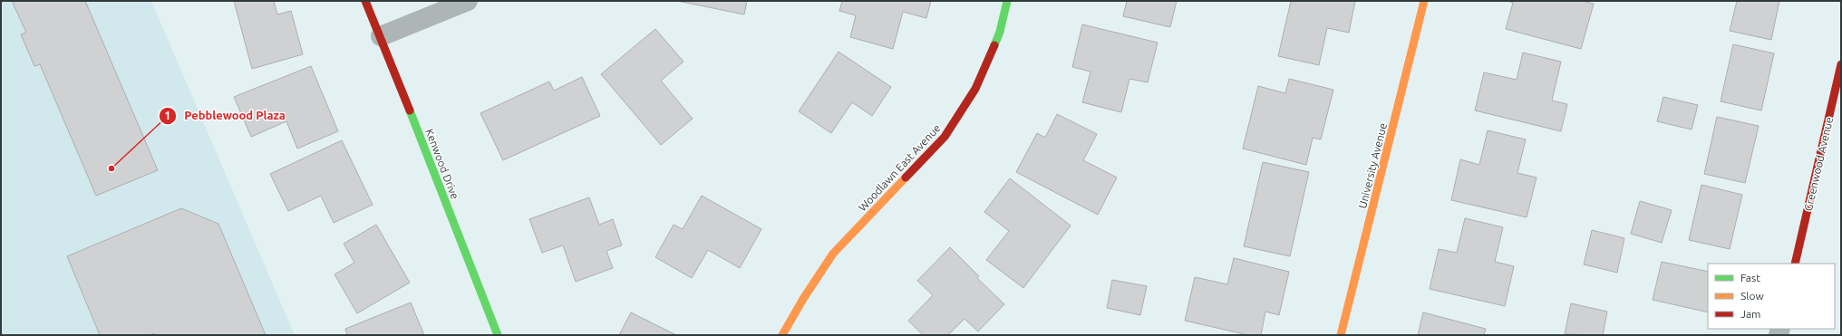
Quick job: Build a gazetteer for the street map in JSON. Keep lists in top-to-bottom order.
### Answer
{
  "streets": {
    "street": [
      "Kenwood Drive",
      "Greenwood Avenue",
      "University Avenue",
      "Woodlawn East Avenue"
    ]
  },
  "places": ["Pebblewood Plaza"],
  "legend": ["Fast", "Slow", "Jam"]
}
